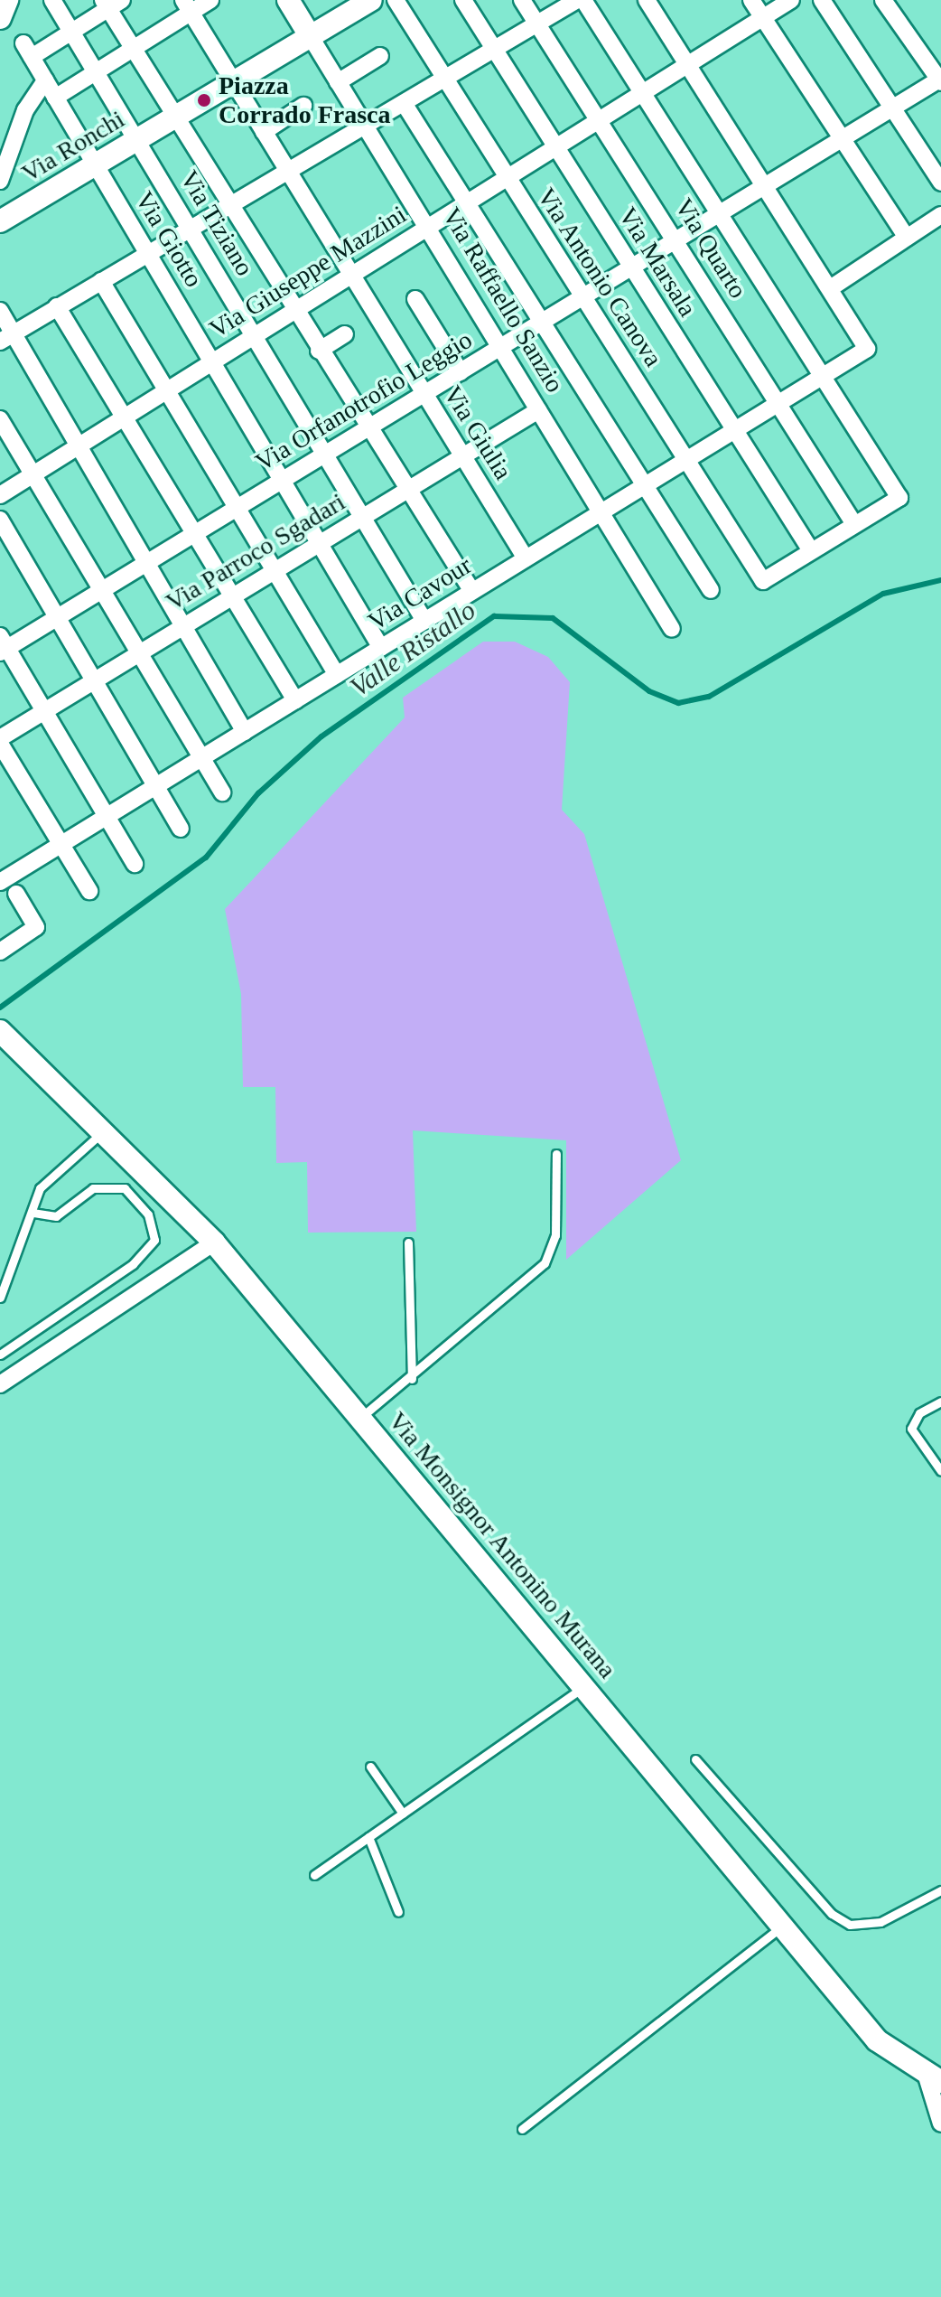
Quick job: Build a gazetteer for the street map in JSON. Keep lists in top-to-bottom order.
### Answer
{
  "streets": {
    "street": [
      "Via Ronchi",
      "Via Tiziano",
      "Via Giotto",
      "Via Quarto",
      "Via Marsala",
      "Via Giuseppe Mazzini",
      "Via Antonio Canova",
      "Via Raffaello Sanzio",
      "Via Orfanotrofio Leggio",
      "Via Giulia",
      "Via Parroco Sgadari",
      "Via Cavour",
      "Via Monsignor Antonino Murana"
    ]
  },
  "crossings": [
    ["Via Ronchi", "Via Tiziano"],
    ["Via Ronchi", "Via Giotto"],
    ["Via Ronchi", "Via Giulia"],
    ["Via Tiziano", "Via Giotto"],
    ["Via Tiziano", "Via Giuseppe Mazzini"],
    ["Via Tiziano", "Via Orfanotrofio Leggio"],
    ["Via Tiziano", "Via Parroco Sgadari"],
    ["Via Tiziano", "Via Cavour"],
    ["Via Giotto", "Via Giuseppe Mazzini"],
    ["Via Giotto", "Via Orfanotrofio Leggio"],
    ["Via Giotto", "Via Parroco Sgadari"],
    ["Via Giotto", "Via Cavour"],
    ["Via Quarto", "Via Giuseppe Mazzini"],
    ["Via Quarto", "Via Orfanotrofio Leggio"],
    ["Via Quarto", "Via Cavour"],
    ["Via Marsala", "Via Giuseppe Mazzini"],
    ["Via Marsala", "Via Antonio Canova"],
    ["Via Marsala", "Via Orfanotrofio Leggio"],
    ["Via Marsala", "Via Cavour"],
    ["Via Giuseppe Mazzini", "Via Antonio Canova"],
    ["Via Giuseppe Mazzini", "Via Raffaello Sanzio"],
    ["Via Giuseppe Mazzini", "Via Giulia"],
    ["Via Antonio Canova", "Via Orfanotrofio Leggio"],
    ["Via Antonio Canova", "Via Cavour"],
    ["Via Raffaello Sanzio", "Via Orfanotrofio Leggio"],
    ["Via Raffaello Sanzio", "Via Parroco Sgadari"],
    ["Via Raffaello Sanzio", "Via Cavour"],
    ["Via Orfanotrofio Leggio", "Via Giulia"],
    ["Via Giulia", "Via Parroco Sgadari"],
    ["Via Giulia", "Via Cavour"]
  ],
  "water": ["Valle Ristallo"],
  "places": ["Piazza Corrado Frasca"]
}
